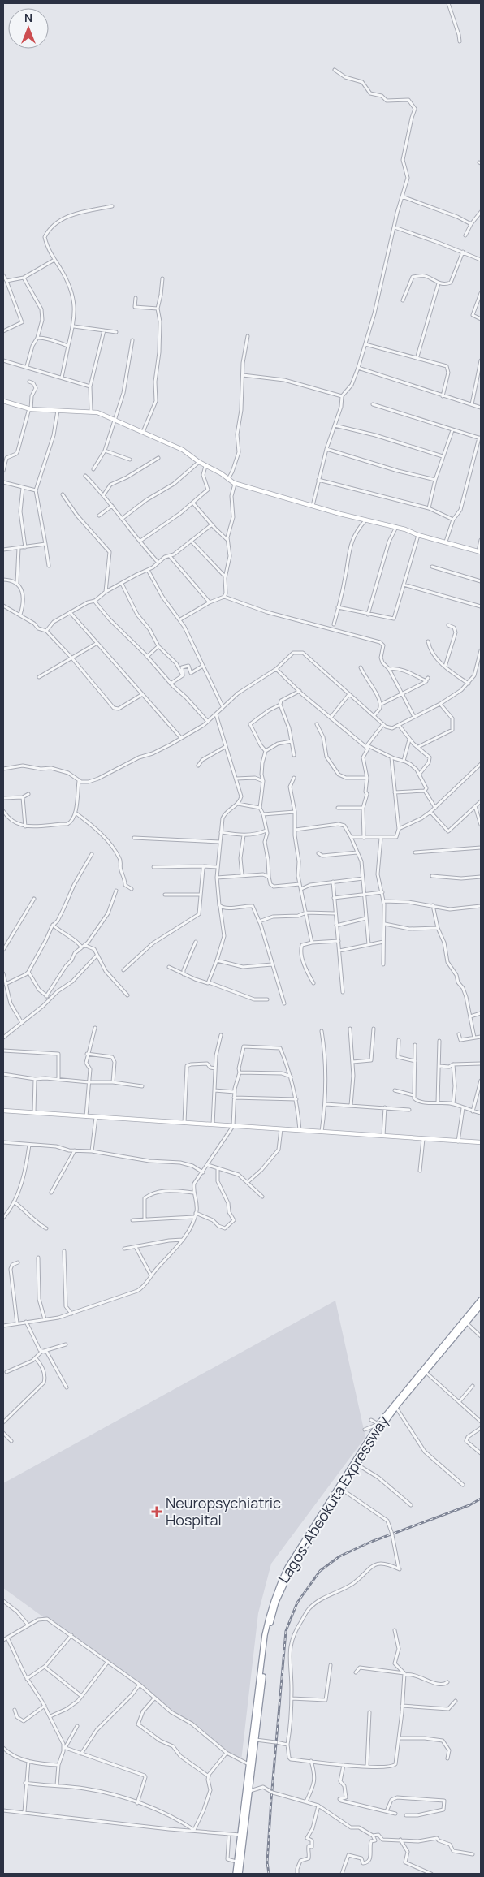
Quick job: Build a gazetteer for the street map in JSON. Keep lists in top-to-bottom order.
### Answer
{
  "streets": {
    "highway": ["Lagos-Abeokuta Expressway"]
  },
  "places": {
    "health": ["Neuropsychiatric Hospital"]
  },
  "north": "top"
}
